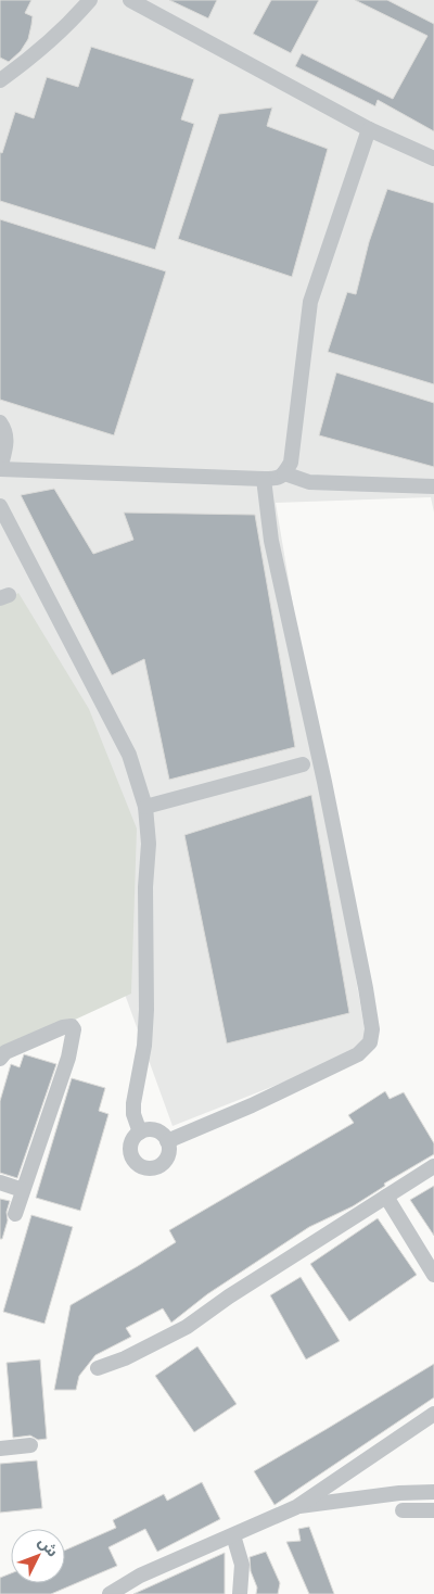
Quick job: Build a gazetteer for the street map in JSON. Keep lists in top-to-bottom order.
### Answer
{
  "north": "top right"
}
